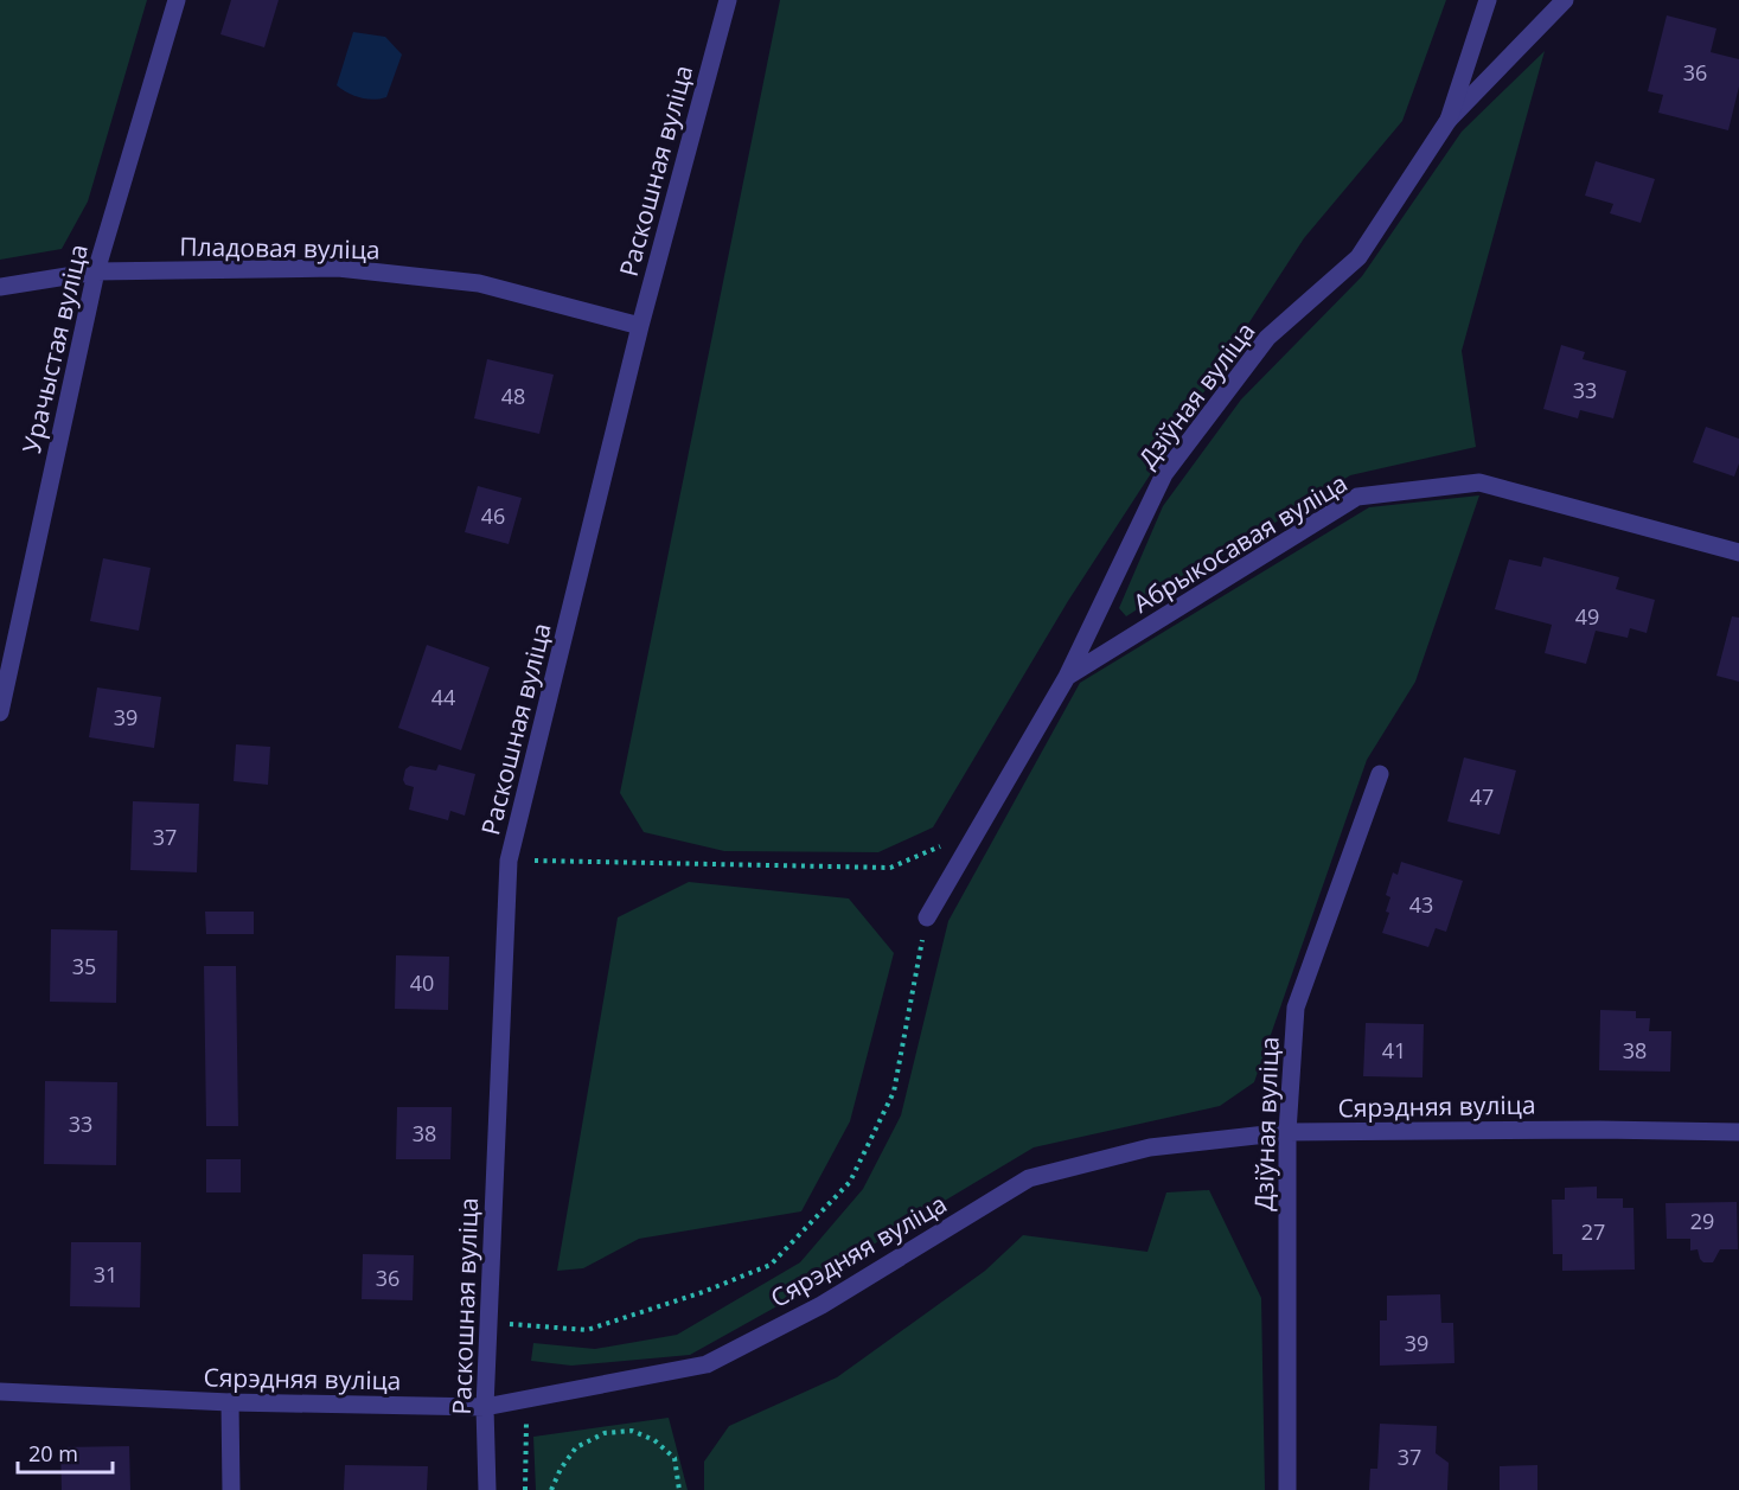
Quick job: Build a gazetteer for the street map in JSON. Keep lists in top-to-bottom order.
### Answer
{
  "streets": {
    "street": [
      "Раскошная вуліца",
      "Пладовая вуліца",
      "Урачыстая вуліца",
      "Дзіўная вуліца",
      "Абрыкосавая вуліца",
      "Сярэдняя вуліца"
    ]
  },
  "crossings": [
    ["Раскошная вуліца", "Пладовая вуліца"],
    ["Раскошная вуліца", "Сярэдняя вуліца"],
    ["Пладовая вуліца", "Урачыстая вуліца"],
    ["Дзіўная вуліца", "Абрыкосавая вуліца"],
    ["Дзіўная вуліца", "Сярэдняя вуліца"]
  ],
  "house_numbers": [
    "36",
    "33",
    "48",
    "46",
    "49",
    "44",
    "39",
    "47",
    "37",
    "43",
    "35",
    "40",
    "41",
    "38",
    "33",
    "38",
    "29",
    "27",
    "31",
    "36",
    "39",
    "37"
  ],
  "scale_bar": "20 m"
}
